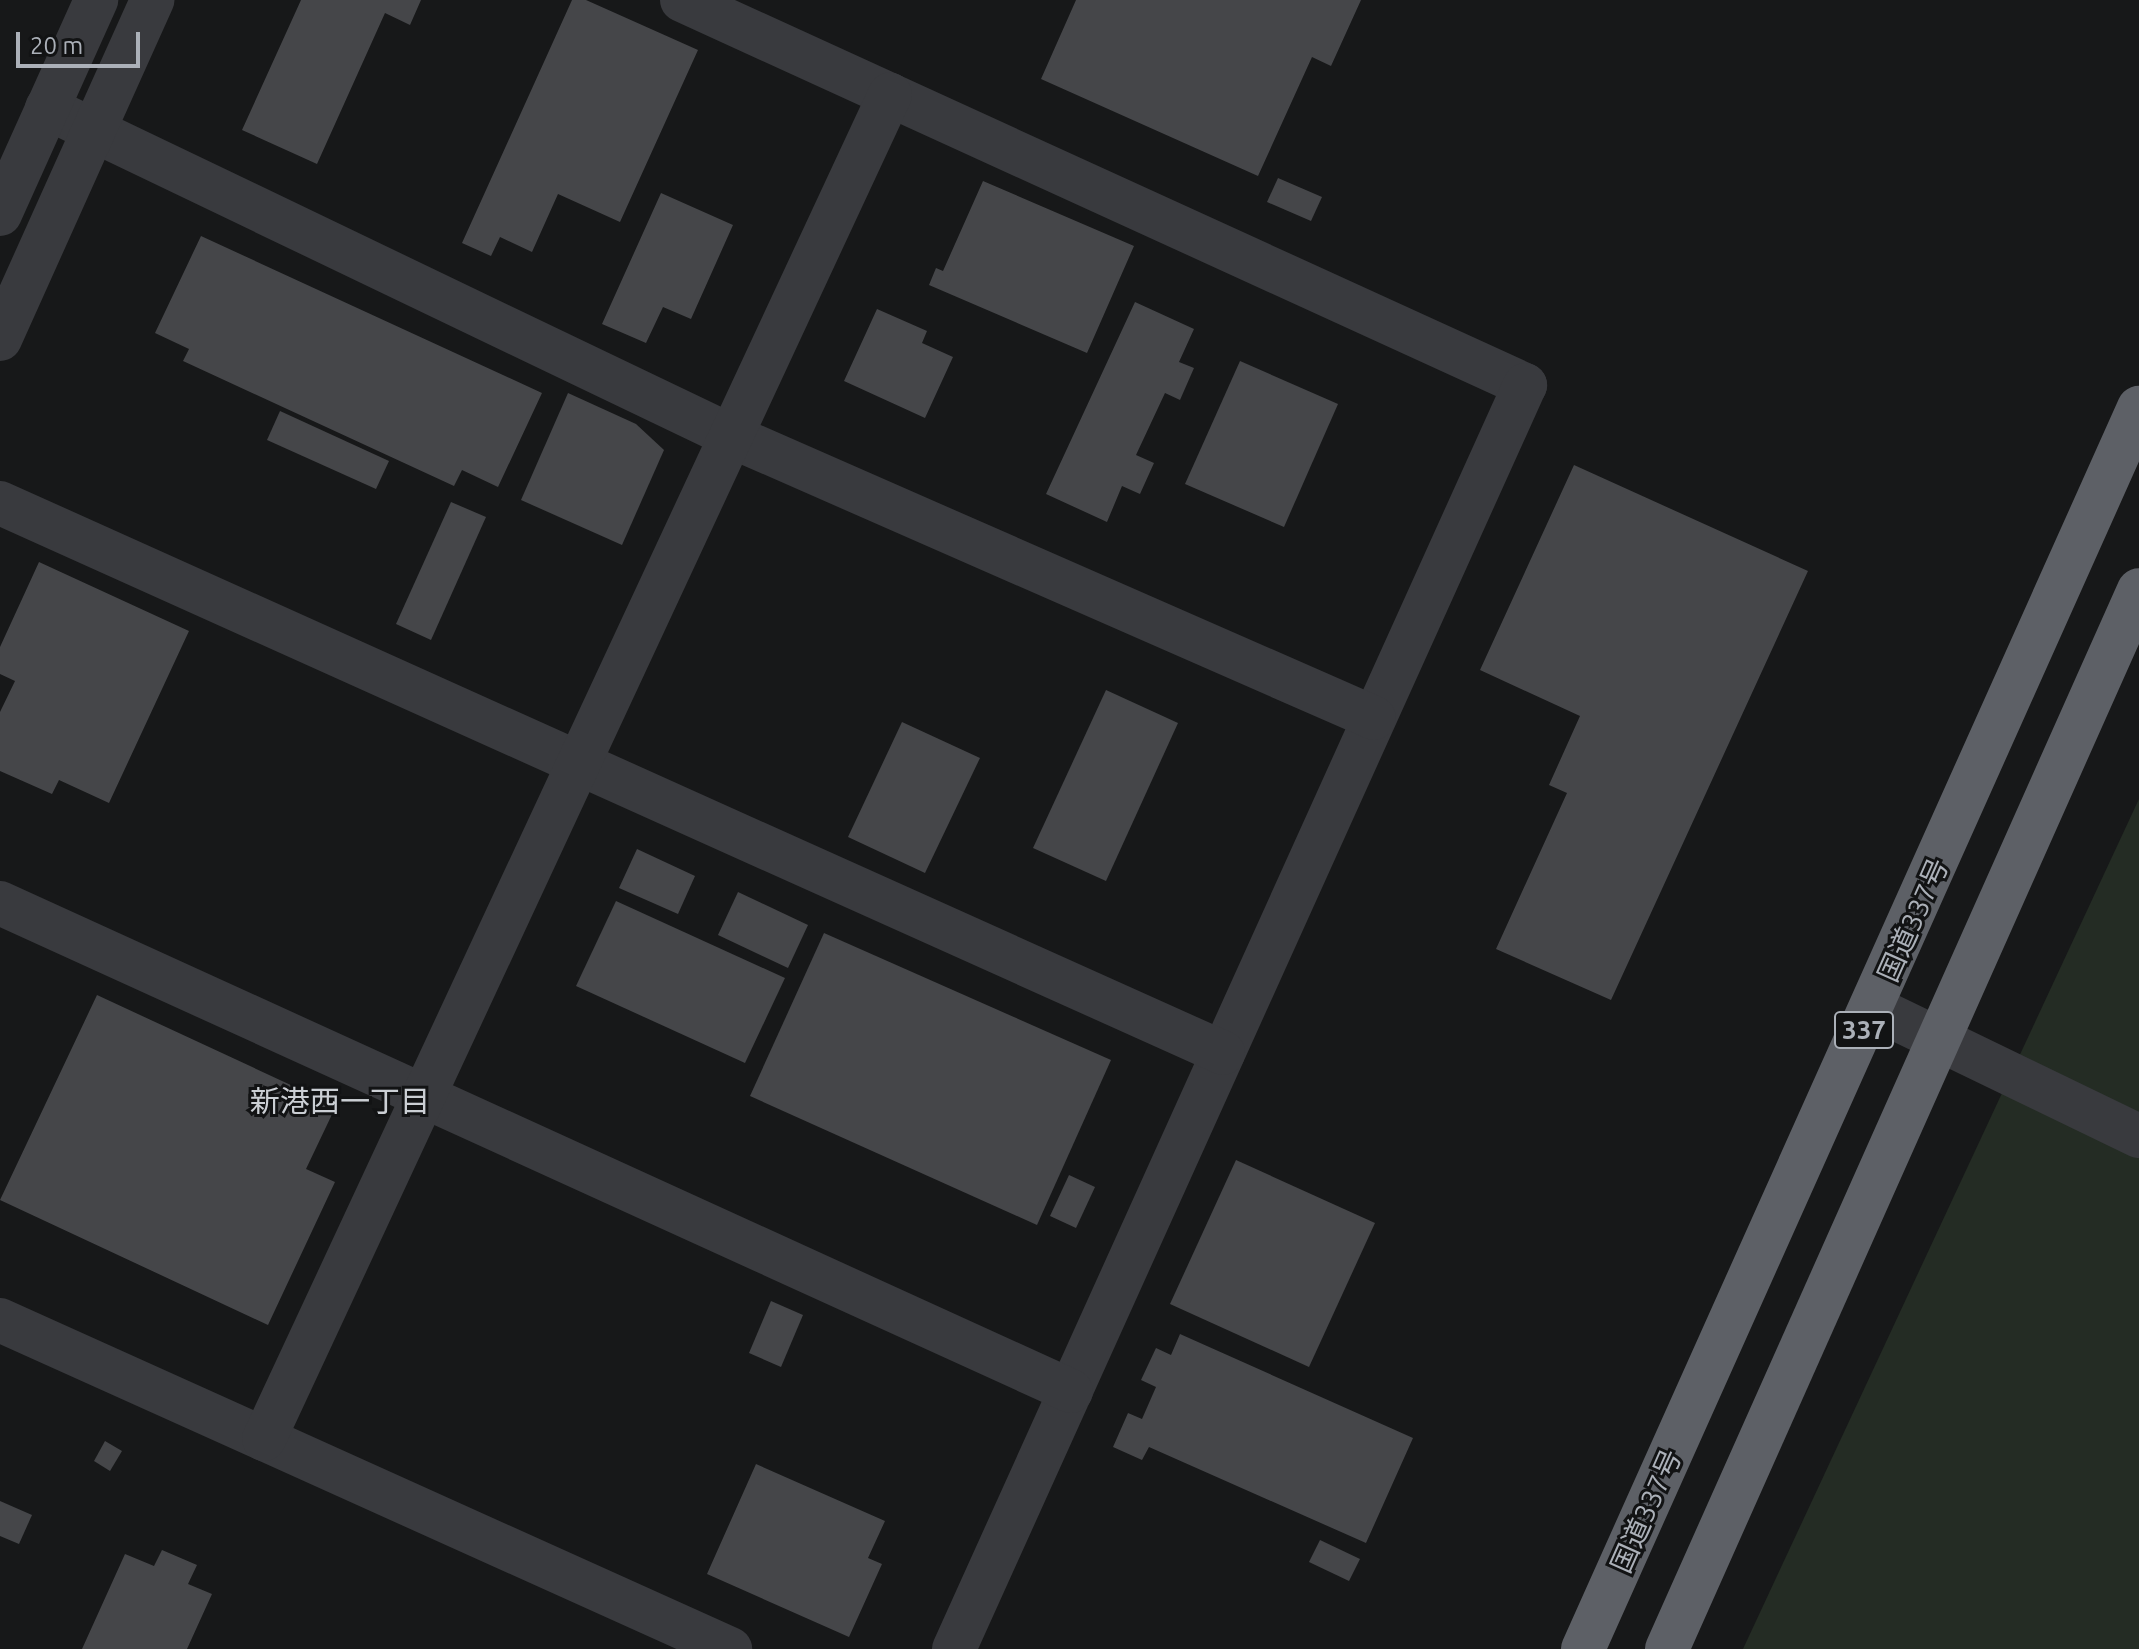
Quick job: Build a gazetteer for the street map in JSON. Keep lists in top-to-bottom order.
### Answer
{
  "streets": {
    "highway": ["国道337号", "337"]
  },
  "districts": ["新港西一丁目"],
  "scale_bar": "20 m"
}
